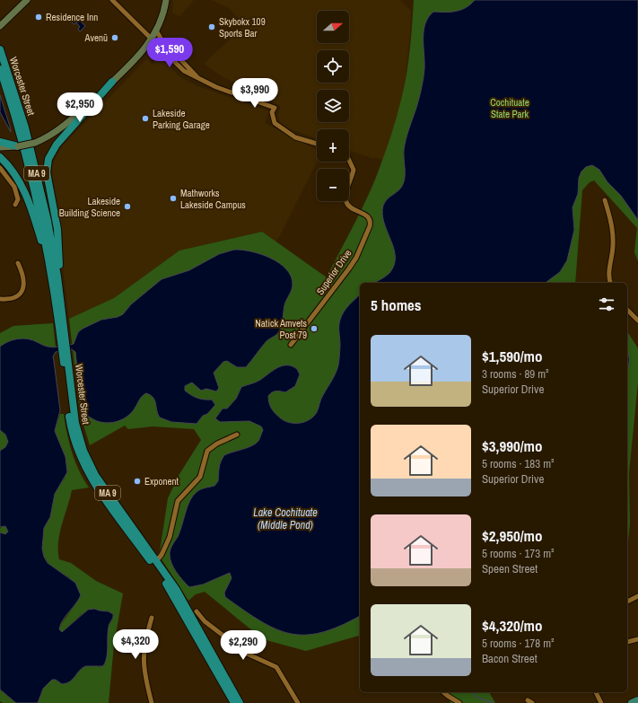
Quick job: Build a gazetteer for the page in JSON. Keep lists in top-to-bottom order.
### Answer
{
  "streets": {
    "highway": ["Worcester Street", "MA 9"],
    "street": ["Superior Drive"]
  },
  "water": ["Lake Cochituate (Middle Pond)"],
  "parks": ["Cochituate State Park"],
  "places": [
    "Residence Inn",
    "Skybokx 109 Sports Bar",
    "Avenū",
    "Lakeside Parking Garage",
    "Mathworks Lakeside Campus",
    "Lakeside Building Science",
    "Natick Amvets Post 79",
    "Exponent"
  ],
  "north": "right",
  "page": {
    "map_buttons": ["+", "−"],
    "price": [
      "$1,590",
      "$3,990",
      "$2,950",
      "$4,320",
      "$2,290"
    ],
    "heading": "5 homes",
    "list": [
      {
        "name": "$1,590/mo",
        "note": "3 rooms · 89 m² · Superior Drive"
      },
      {
        "name": "$3,990/mo",
        "note": "5 rooms · 183 m² · Superior Drive"
      },
      {
        "name": "$2,950/mo",
        "note": "5 rooms · 173 m² · Speen Street"
      },
      {
        "name": "$4,320/mo",
        "note": "5 rooms · 178 m² · Bacon Street"
      }
    ]
  }
}
